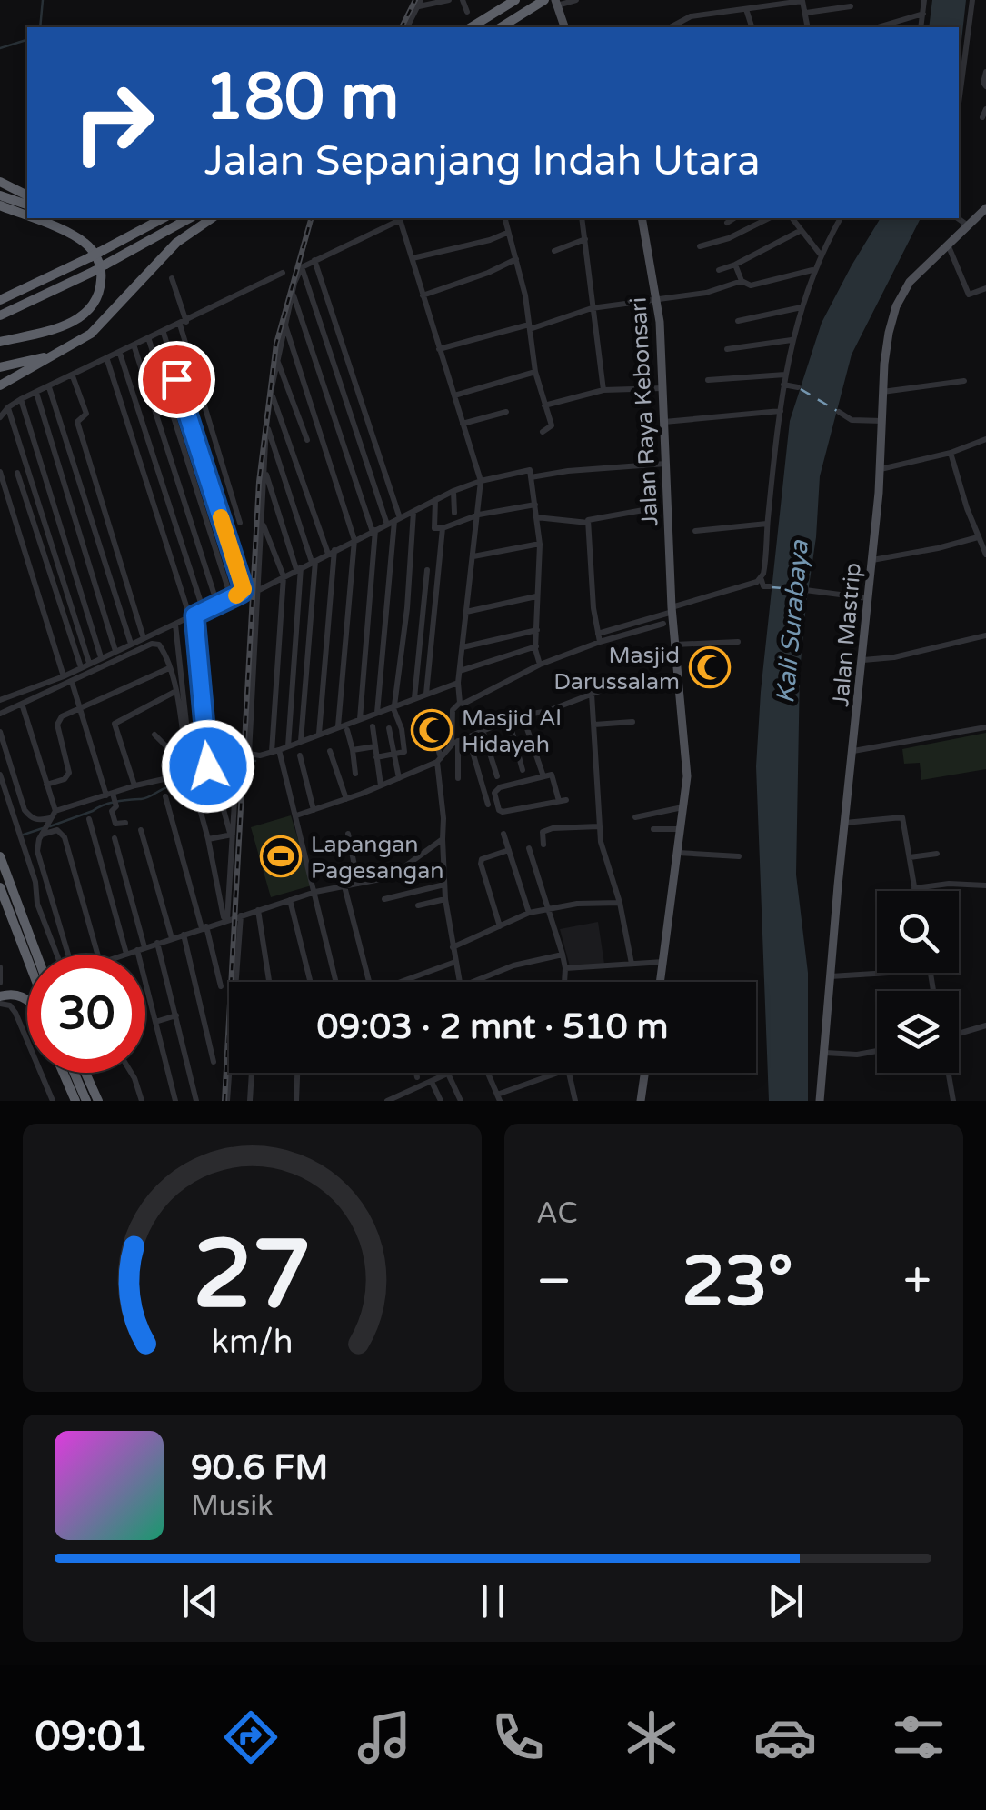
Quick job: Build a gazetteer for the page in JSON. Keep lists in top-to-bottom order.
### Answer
{
  "streets": {
    "main road": ["Jalan Raya Kebonsari", "Jalan Mastrip"]
  },
  "water": ["Kali Surabaya"],
  "places": {
    "mosque": ["Masjid Darussalam", "Masjid Al Hidayah"],
    "sports": ["Lapangan Pagesangan"]
  },
  "page": {
    "turn": ["180 m", "Jalan Sepanjang Indah Utara"],
    "limit": "30",
    "trip": "09:03 · 2 mnt · 510 m",
    "tile": "AC",
    "heat": ["−", "23°", "+"],
    "song": ["90.6 FM", "Musik"],
    "tabs": "09:01",
    "gauge": ["27", "km/h"]
  }
}
